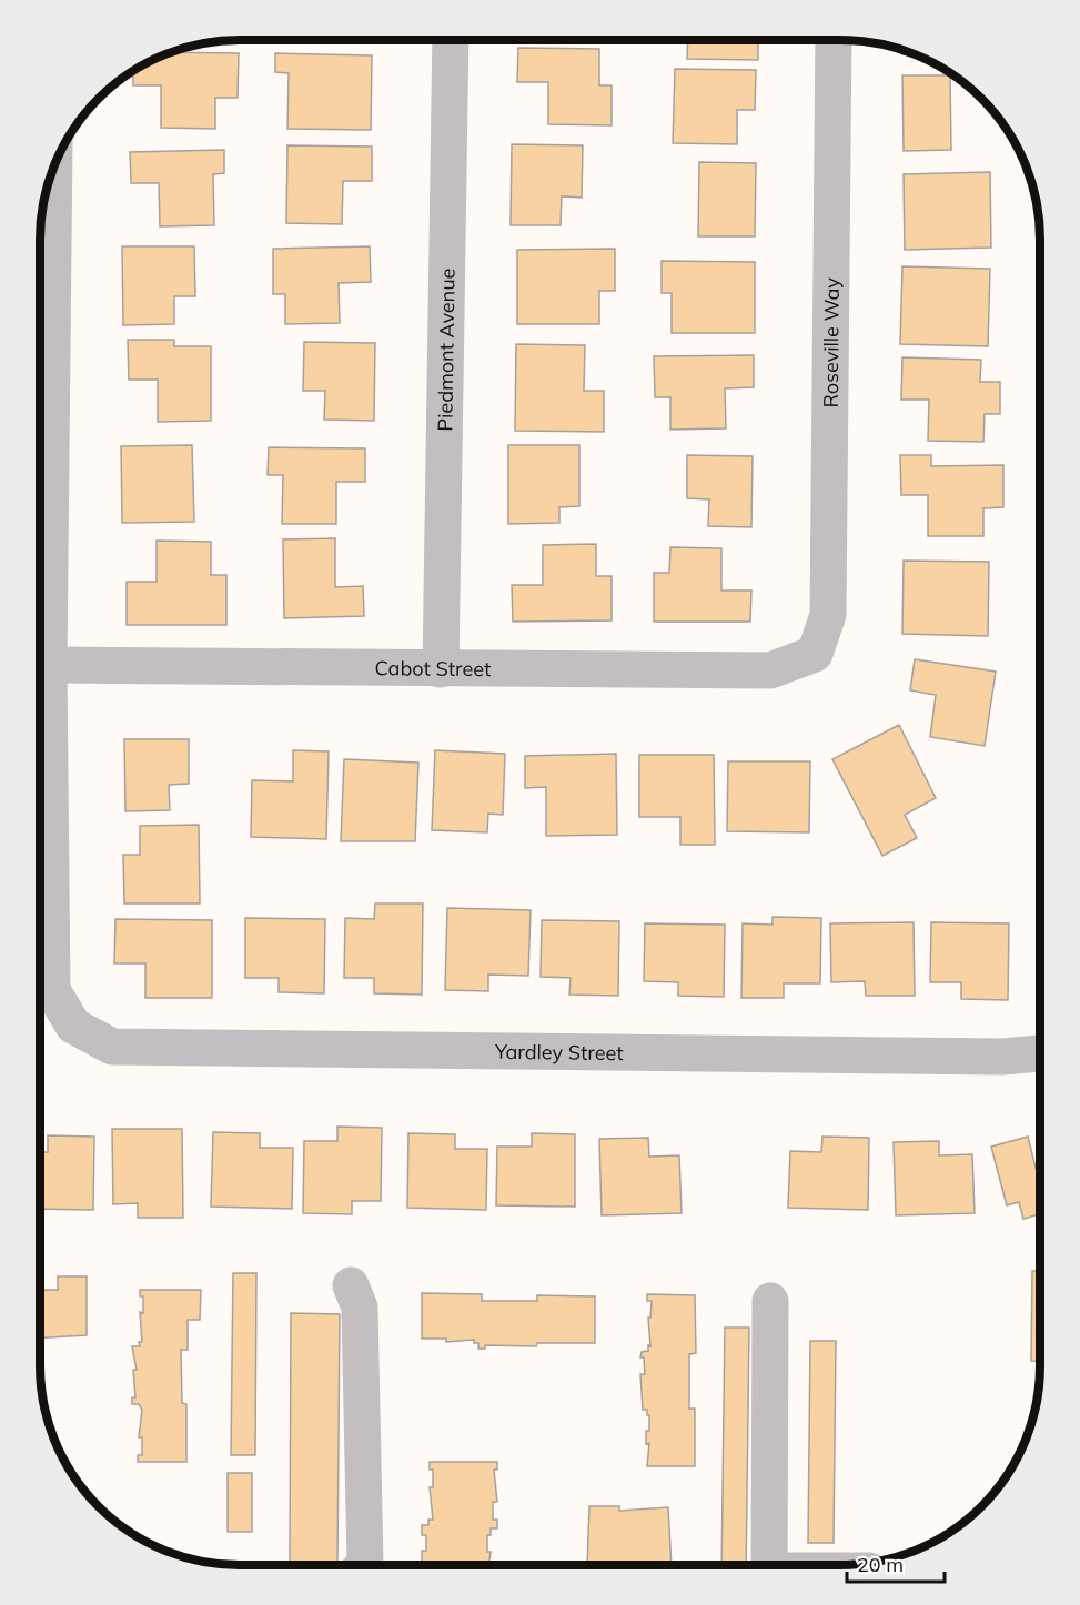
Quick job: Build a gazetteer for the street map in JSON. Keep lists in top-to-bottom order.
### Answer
{
  "streets": {
    "street": [
      "Roseville Way",
      "Piedmont Avenue",
      "Cabot Street",
      "Yardley Street"
    ]
  },
  "crossings": [
    ["Roseville Way", "Cabot Street"],
    ["Piedmont Avenue", "Cabot Street"],
    ["Cabot Street", "Yardley Street"]
  ],
  "scale_bar": "20 m"
}
